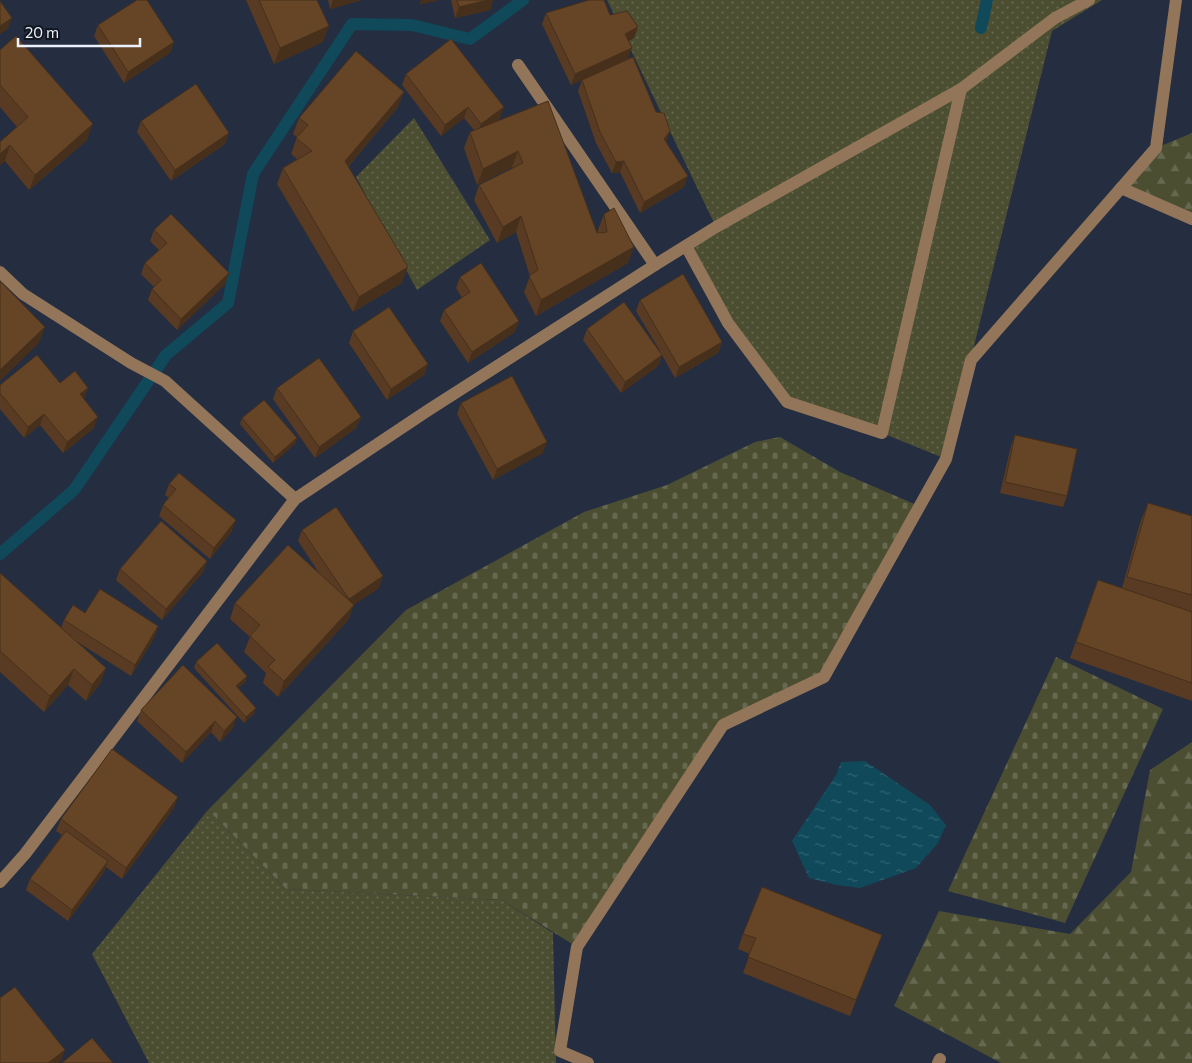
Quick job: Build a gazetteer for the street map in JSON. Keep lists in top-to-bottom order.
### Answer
{
  "scale_bar": "20 m"
}
